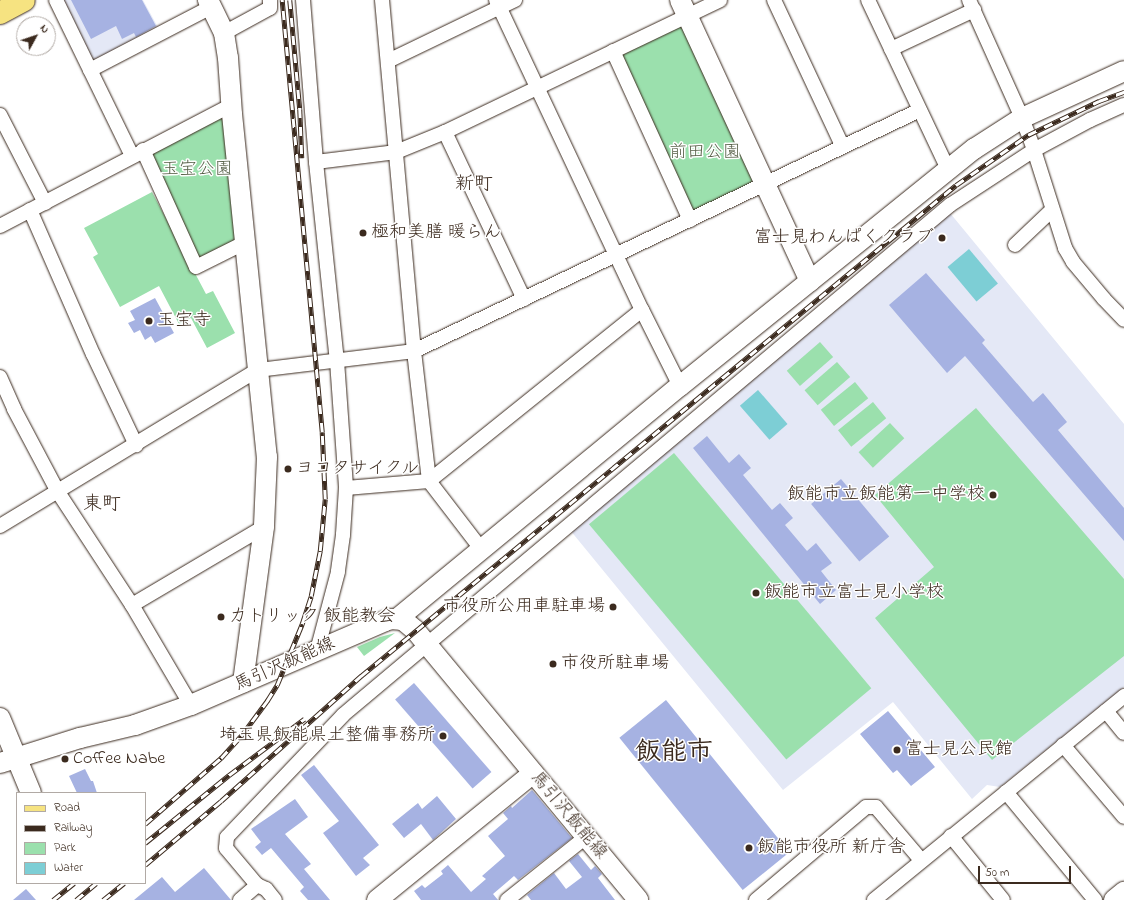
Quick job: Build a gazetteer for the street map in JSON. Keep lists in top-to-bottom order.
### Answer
{
  "streets": {
    "street": ["馬引沢飯能線"]
  },
  "districts": ["新町", "東町", "飯能市"],
  "parks": ["前田公園", "玉宝公園"],
  "places": [
    "極和美膳 暖らん",
    "富士見わんぱくクラブ",
    "玉宝寺",
    "ヨコタサイクル",
    "飯能市立飯能第一中学校",
    "飯能市立富士見小学校",
    "市役所公用車駐車場",
    "カトリック 飯能教会",
    "市役所駐車場",
    "埼玉県飯能県土整備事務所",
    "富士見公民館",
    "Coffee Nabe",
    "飯能市役所 新庁舎"
  ],
  "legend": [
    "Road",
    "Railway",
    "Park",
    "Water"
  ],
  "scale_bar": "50 m",
  "north": "top right"
}
